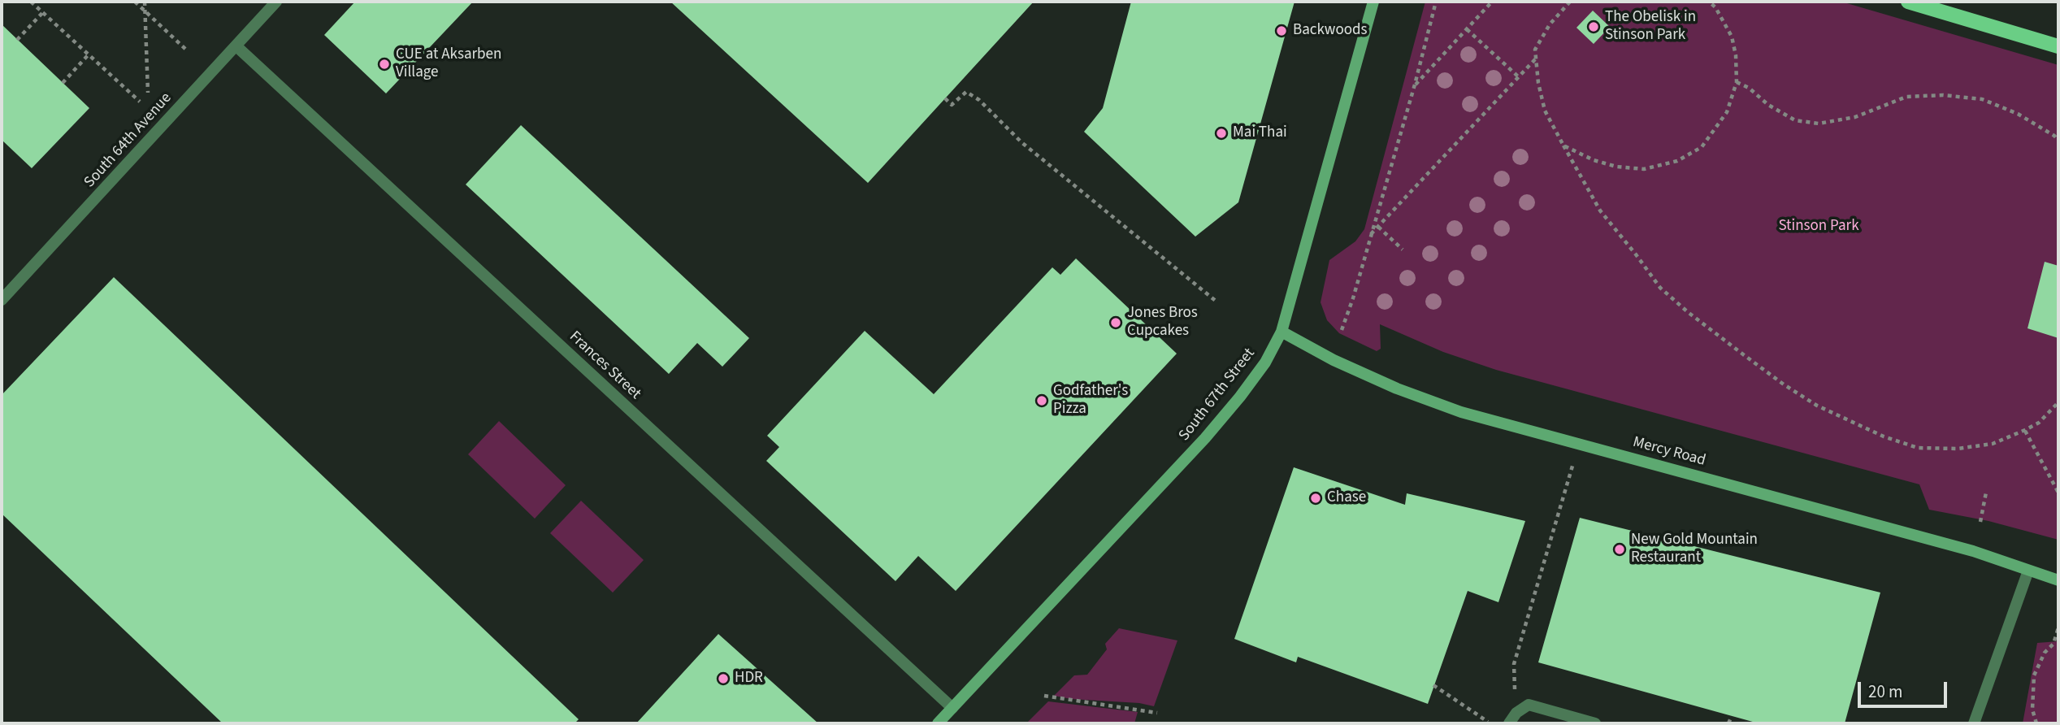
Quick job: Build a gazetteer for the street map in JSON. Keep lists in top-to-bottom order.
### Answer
{
  "streets": {
    "main road": ["South 67th Street", "Mercy Road"],
    "street": ["South 64th Avenue", "Frances Street"]
  },
  "crossings": [
    ["South 64th Avenue", "Frances Street"],
    ["Frances Street", "South 67th Street"],
    ["South 67th Street", "Mercy Road"]
  ],
  "parks": ["Stinson Park"],
  "places": [
    "The Obelisk in Stinson Park",
    "Backwoods",
    "CUE at Aksarben Village",
    "Mai Thai",
    "Jones Bros Cupcakes",
    "Godfather's Pizza",
    "Chase",
    "New Gold Mountain Restaurant",
    "HDR"
  ],
  "scale_bar": "20 m"
}
